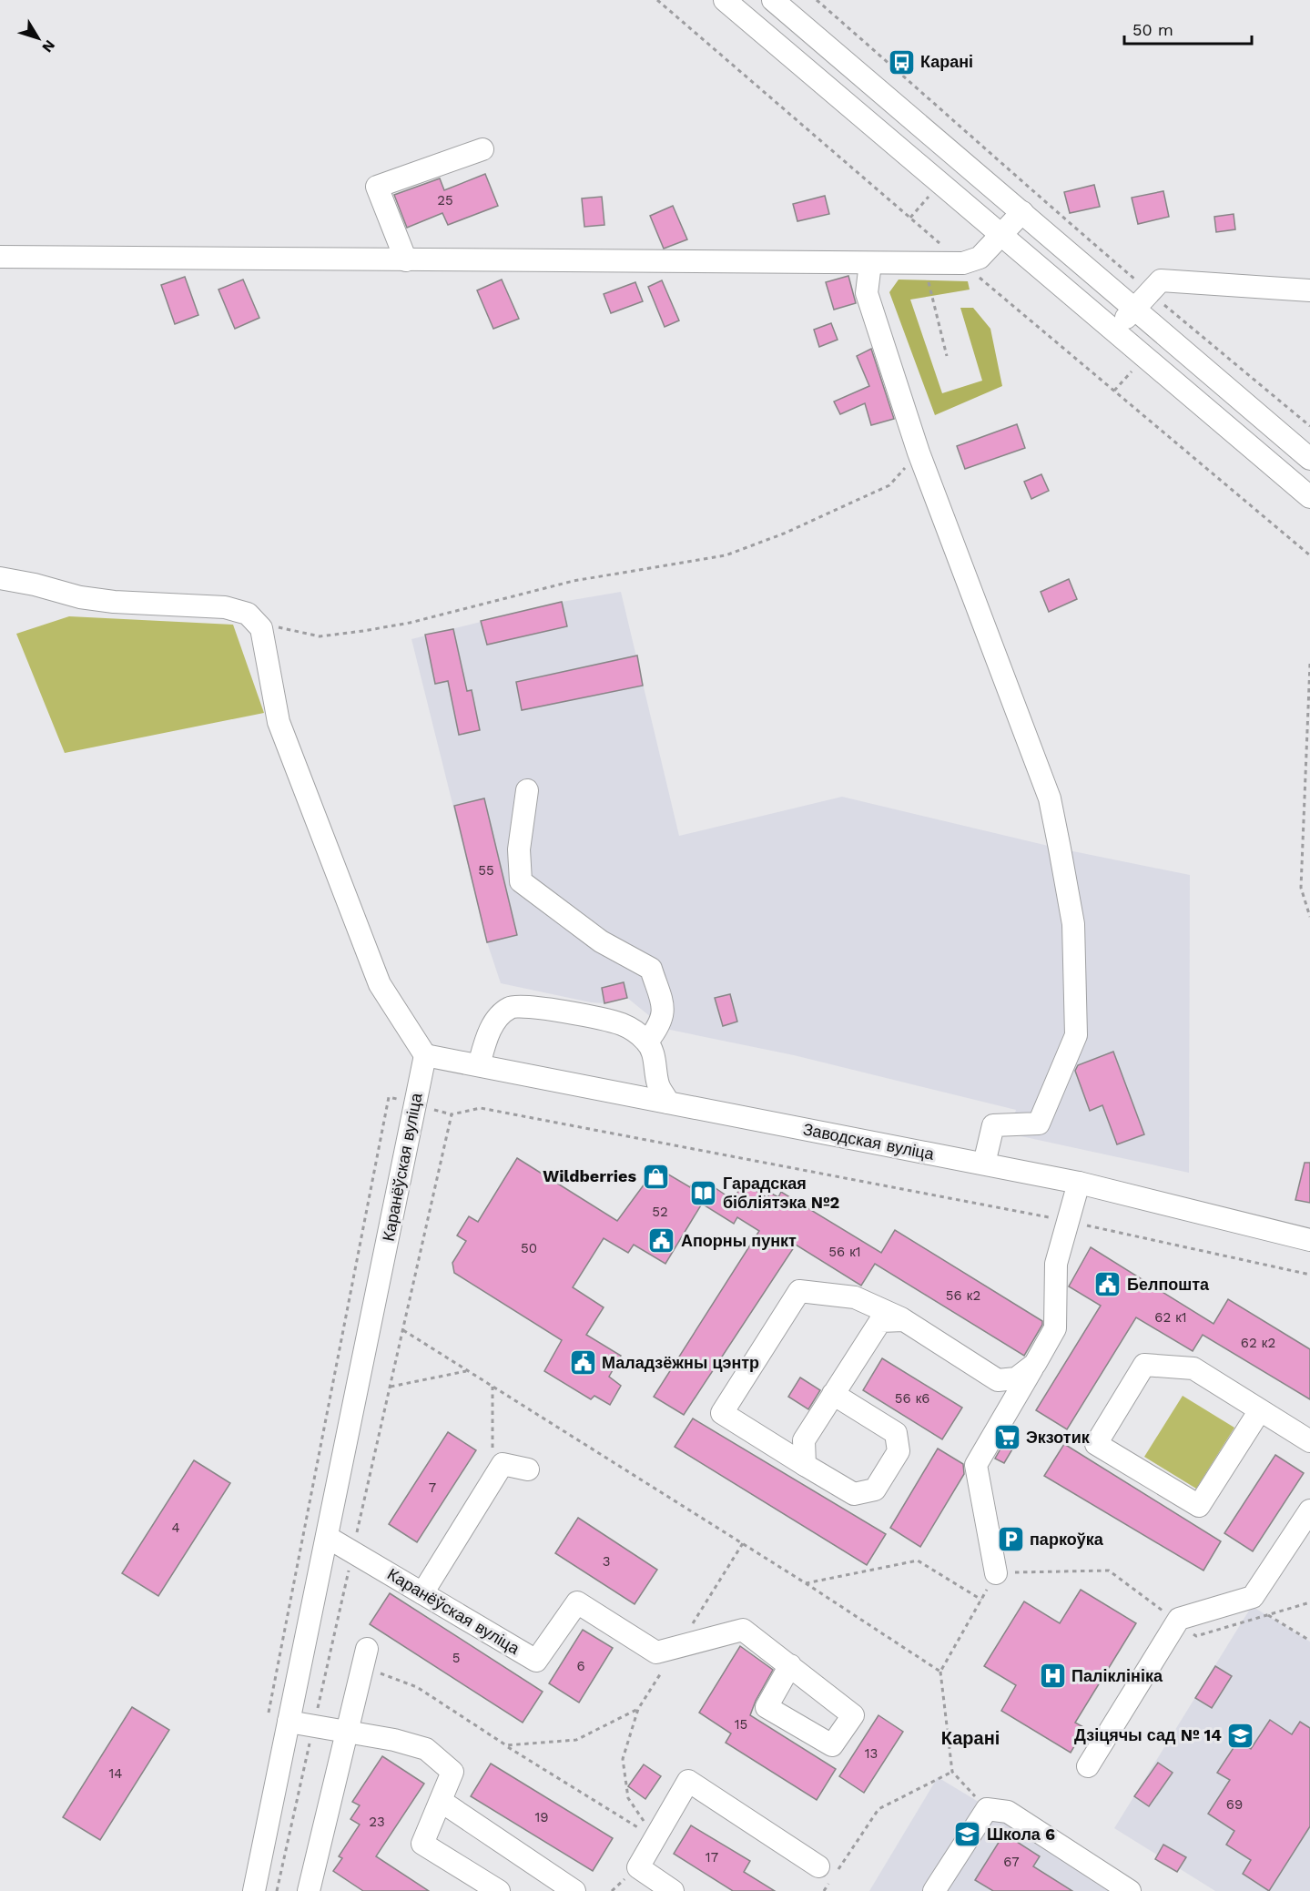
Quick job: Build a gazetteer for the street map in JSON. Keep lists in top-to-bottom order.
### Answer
{
  "streets": {
    "street": ["Заводская вуліца", "Каранёўская вуліца"]
  },
  "crossings": [
    ["Заводская вуліца", "Каранёўская вуліца"]
  ],
  "districts": ["Карані"],
  "places": {
    "bus stop": ["Карані"],
    "shop": ["Wildberries"],
    "library": ["Гарадская бібліятэка №2"],
    "public building": ["Апорны пункт", "Белпошта", "Маладзёжны цэнтр"],
    "supermarket": ["Экзотик"],
    "parking": ["паркоўка"],
    "hospital": ["Паліклініка"],
    "school or university": ["Дзіцячы сад № 14", "Школа 6"]
  },
  "house_numbers": [
    "25",
    "55",
    "52",
    "50",
    "56 к1",
    "56 к2",
    "62 к1",
    "62 к2",
    "56 к6",
    "7",
    "4",
    "3",
    "5",
    "6",
    "15",
    "13",
    "14",
    "69",
    "19",
    "23",
    "17",
    "67"
  ],
  "scale_bar": "50 m",
  "north": "bottom right"
}
